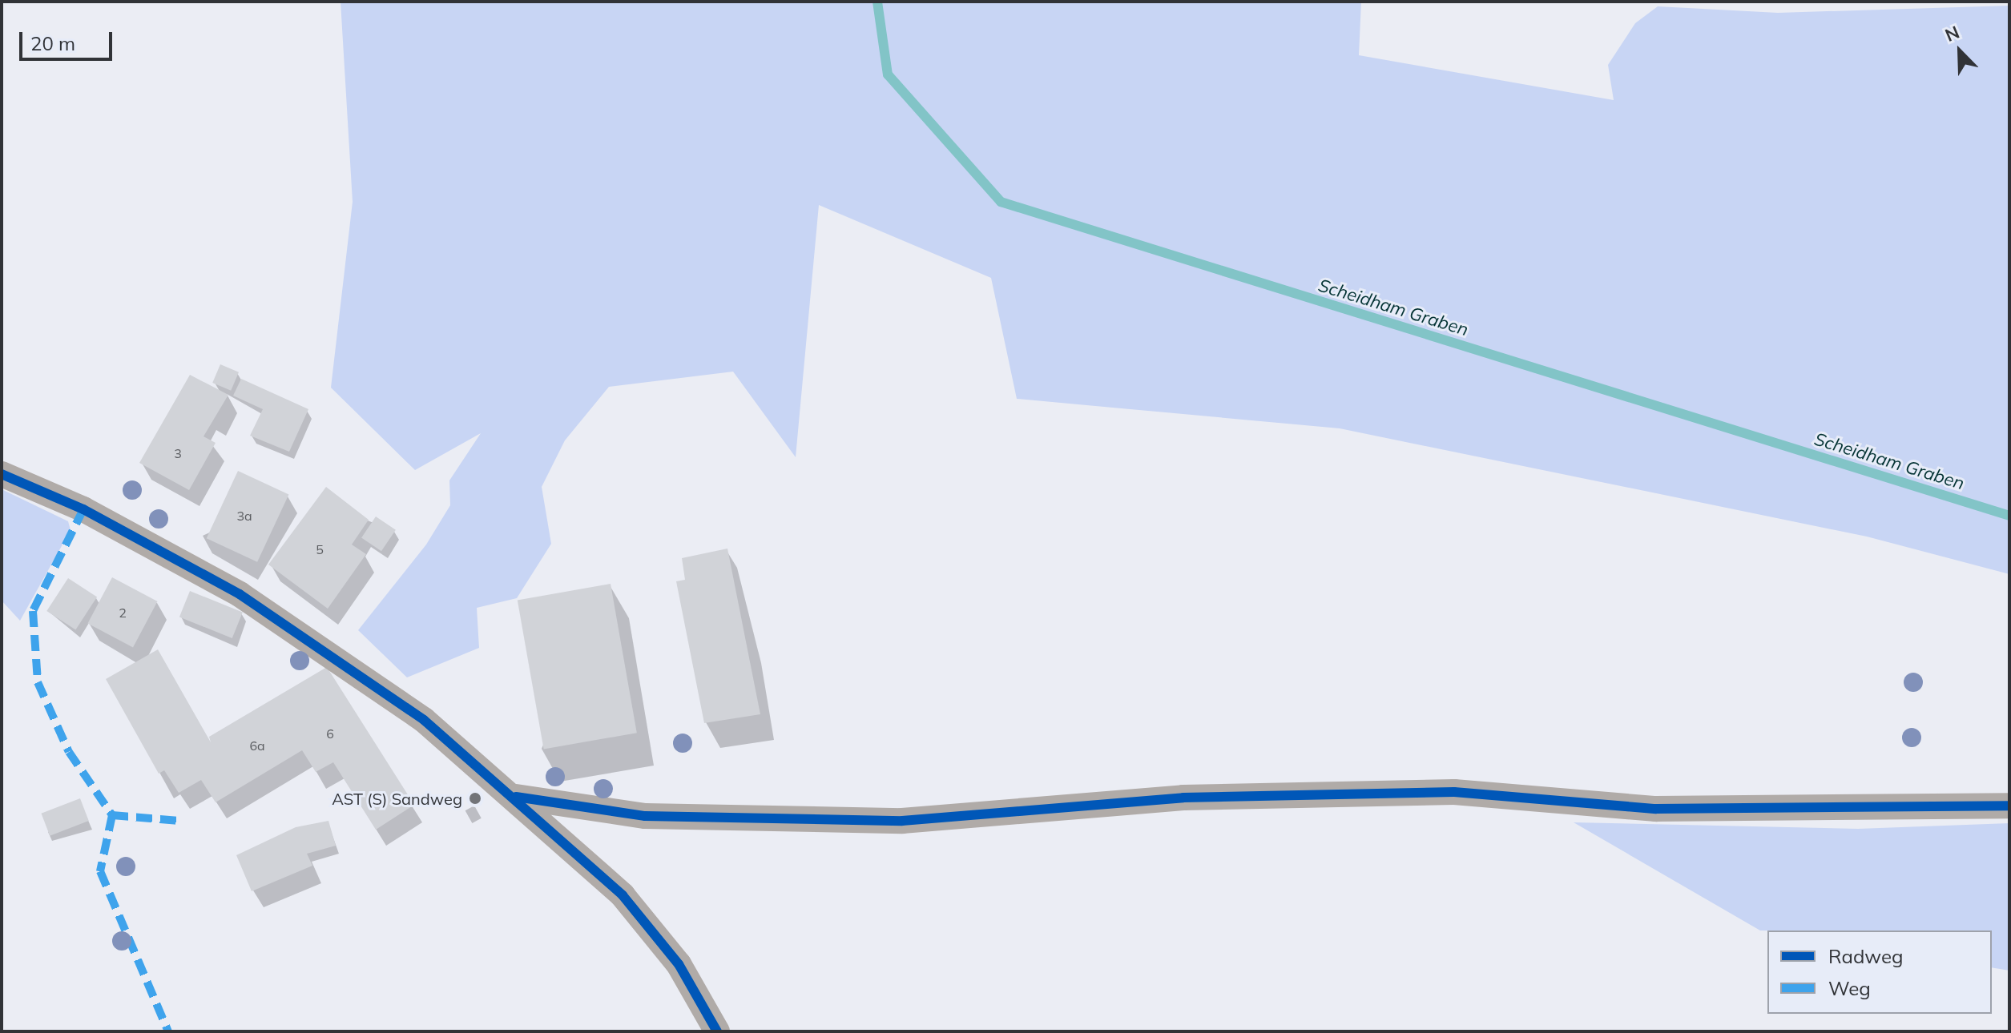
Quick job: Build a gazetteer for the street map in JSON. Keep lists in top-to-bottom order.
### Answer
{
  "water": ["Scheidham Graben"],
  "places": ["AST (S) Sandweg"],
  "house_numbers": [
    "3",
    "3a",
    "5",
    "2",
    "6",
    "6a"
  ],
  "legend": ["Radweg", "Weg"],
  "scale_bar": "20 m",
  "north": "top left"
}
